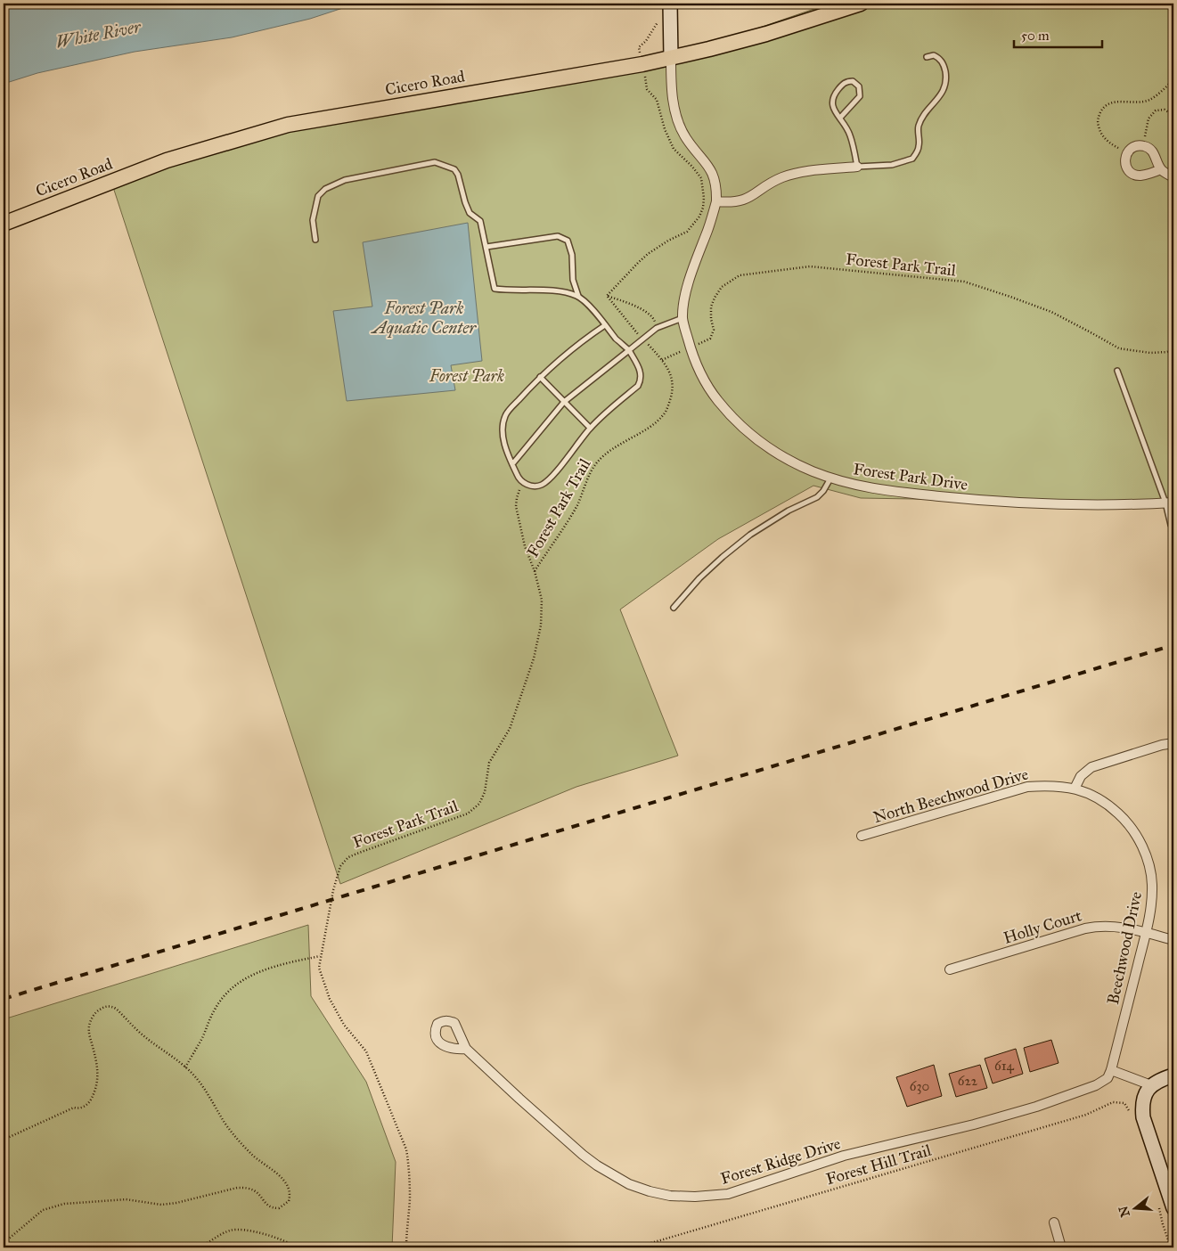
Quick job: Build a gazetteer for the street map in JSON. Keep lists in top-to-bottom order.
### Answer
{
  "streets": {
    "main road": ["Cicero Road"],
    "street": [
      "Forest Park Drive",
      "North Beechwood Drive",
      "Holly Court",
      "Beechwood Drive",
      "Forest Ridge Drive"
    ],
    "path": ["Forest Park Trail", "Forest Hill Trail"]
  },
  "crossings": [
    ["Cicero Road", "Forest Park Drive"],
    ["Forest Park Trail", "Forest Park Drive"],
    ["North Beechwood Drive", "Beechwood Drive"],
    ["Holly Court", "Beechwood Drive"],
    ["Beechwood Drive", "Forest Ridge Drive"]
  ],
  "water": ["White River", "Forest Park Aquatic Center"],
  "parks": ["Forest Park"],
  "house_numbers": ["614", "622", "630"],
  "scale_bar": "50 m",
  "north": "left"
}
